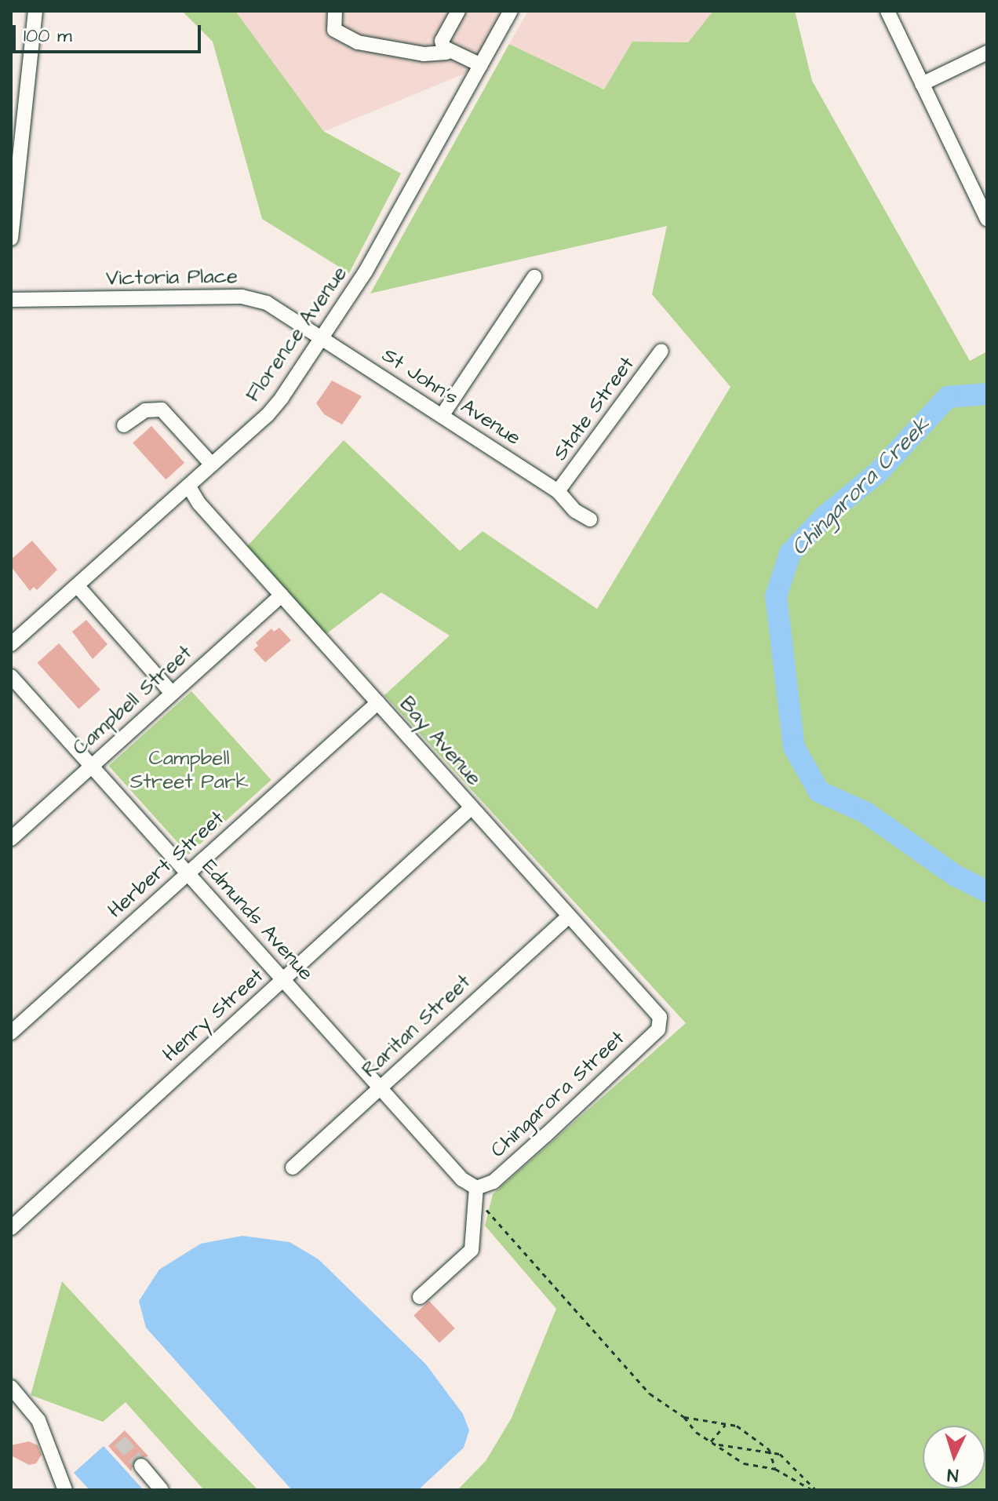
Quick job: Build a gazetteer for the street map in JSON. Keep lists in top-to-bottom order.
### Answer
{
  "streets": {
    "street": [
      "Victoria Place",
      "Florence Avenue",
      "St John's Avenue",
      "State Street",
      "Campbell Street",
      "Bay Avenue",
      "Herbert Street",
      "Edmunds Avenue",
      "Henry Street",
      "Raritan Street",
      "Chingarora Street"
    ]
  },
  "crossings": [
    ["Victoria Place", "Florence Avenue"],
    ["Victoria Place", "St John's Avenue"],
    ["Florence Avenue", "St John's Avenue"],
    ["Florence Avenue", "Bay Avenue"],
    ["St John's Avenue", "State Street"],
    ["Campbell Street", "Bay Avenue"],
    ["Campbell Street", "Edmunds Avenue"],
    ["Bay Avenue", "Herbert Street"],
    ["Bay Avenue", "Henry Street"],
    ["Bay Avenue", "Raritan Street"],
    ["Bay Avenue", "Chingarora Street"],
    ["Herbert Street", "Edmunds Avenue"],
    ["Edmunds Avenue", "Henry Street"],
    ["Edmunds Avenue", "Raritan Street"],
    ["Edmunds Avenue", "Chingarora Street"]
  ],
  "water": ["Chingarora Creek"],
  "parks": ["Campbell Street Park"],
  "scale_bar": "100 m",
  "north": "bottom"
}
